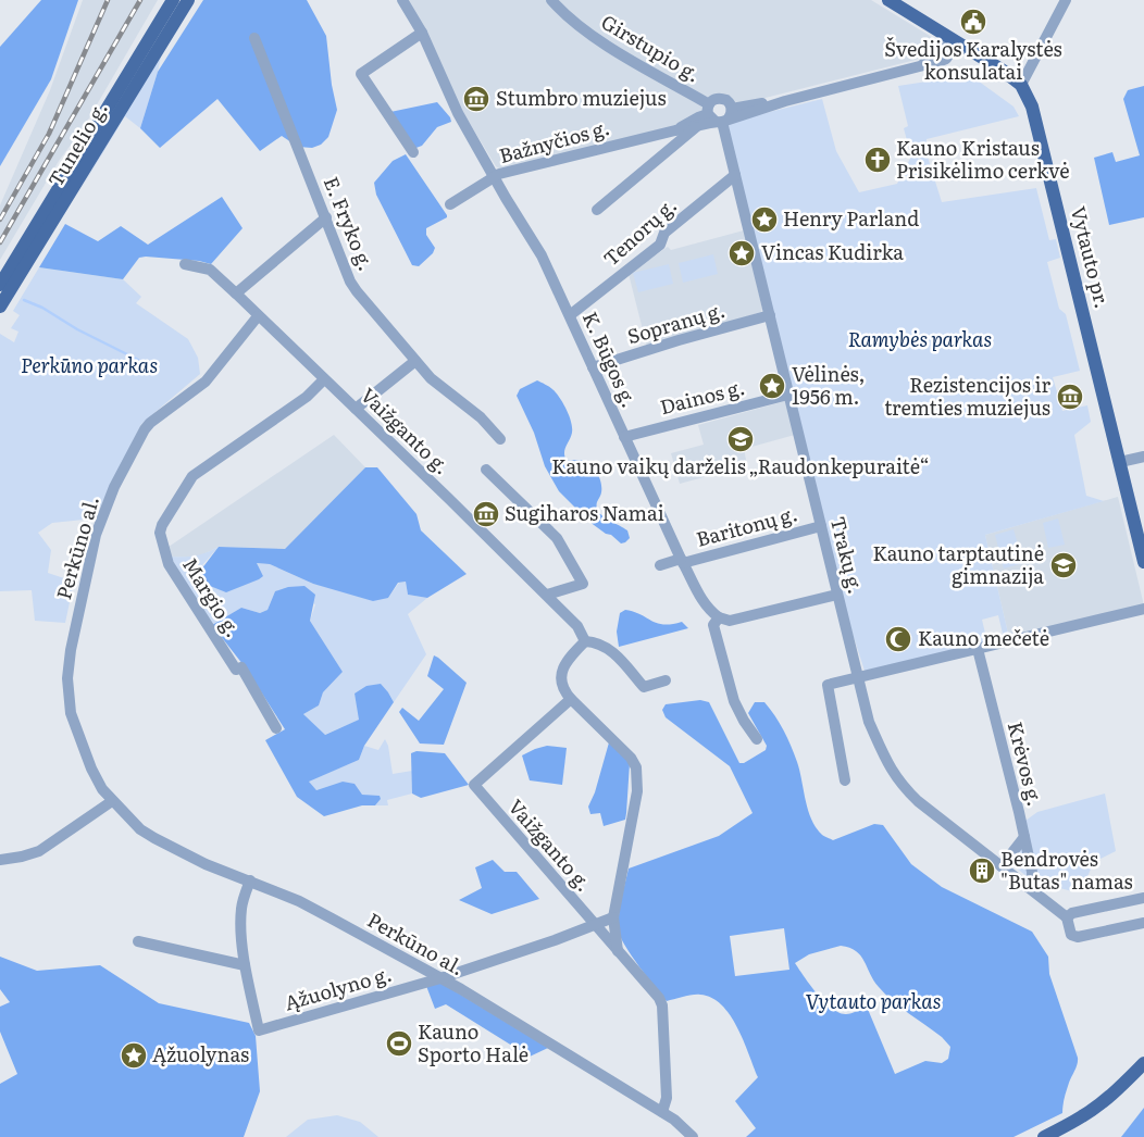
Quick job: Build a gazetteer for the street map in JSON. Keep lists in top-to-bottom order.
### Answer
{
  "streets": {
    "main road": ["Tunelio g.", "Vytauto pr."],
    "street": [
      "Girstupio g.",
      "Bažnyčios g.",
      "E. Fryko g.",
      "Tenorų g.",
      "Sopranų g.",
      "K. Būgos g.",
      "Dainos g.",
      "Vaižganto g.",
      "Baritonų g.",
      "Perkūno al.",
      "Trakų g.",
      "Margio g.",
      "Krėvos g.",
      "Ąžuolyno g."
    ]
  },
  "crossings": [
    ["Girstupio g.", "Bažnyčios g."],
    ["Girstupio g.", "Trakų g."],
    ["Bažnyčios g.", "Vytauto pr."],
    ["Bažnyčios g.", "K. Būgos g."],
    ["Bažnyčios g.", "Trakų g."],
    ["Tenorų g.", "K. Būgos g."],
    ["Tenorų g.", "Trakų g."],
    ["Sopranų g.", "K. Būgos g."],
    ["Sopranų g.", "Trakų g."],
    ["K. Būgos g.", "Dainos g."],
    ["K. Būgos g.", "Baritonų g."],
    ["Dainos g.", "Trakų g."],
    ["Vaižganto g.", "Perkūno al."],
    ["Vaižganto g.", "Margio g."],
    ["Vaižganto g.", "Ąžuolyno g."],
    ["Baritonų g.", "Trakų g."],
    ["Perkūno al.", "Ąžuolyno g."],
    ["Trakų g.", "Krėvos g."]
  ],
  "parks": ["Ramybės parkas", "Perkūno parkas", "Vytauto parkas"],
  "places": {
    "public building": ["Švedijos Karalystės konsulatai"],
    "museum": ["Stumbro muziejus", "Rezistencijos ir tremties muziejus", "Sugiharos Namai"],
    "church": ["Kauno Kristaus Prisikėlimo cerkvė"],
    "place": [
      "Henry Parland",
      "Vincas Kudirka",
      "Vėlinės, 1956 m.",
      "Ąžuolynas"
    ],
    "school or university": ["Kauno vaikų darželis „Raudonkepuraitė“", "Kauno tarptautinė gimnazija"],
    "mosque": ["Kauno mečetė"],
    "building": ["Bendrovės \"Butas\" namas"],
    "sports": ["Kauno Sporto Halė"]
  }
}
